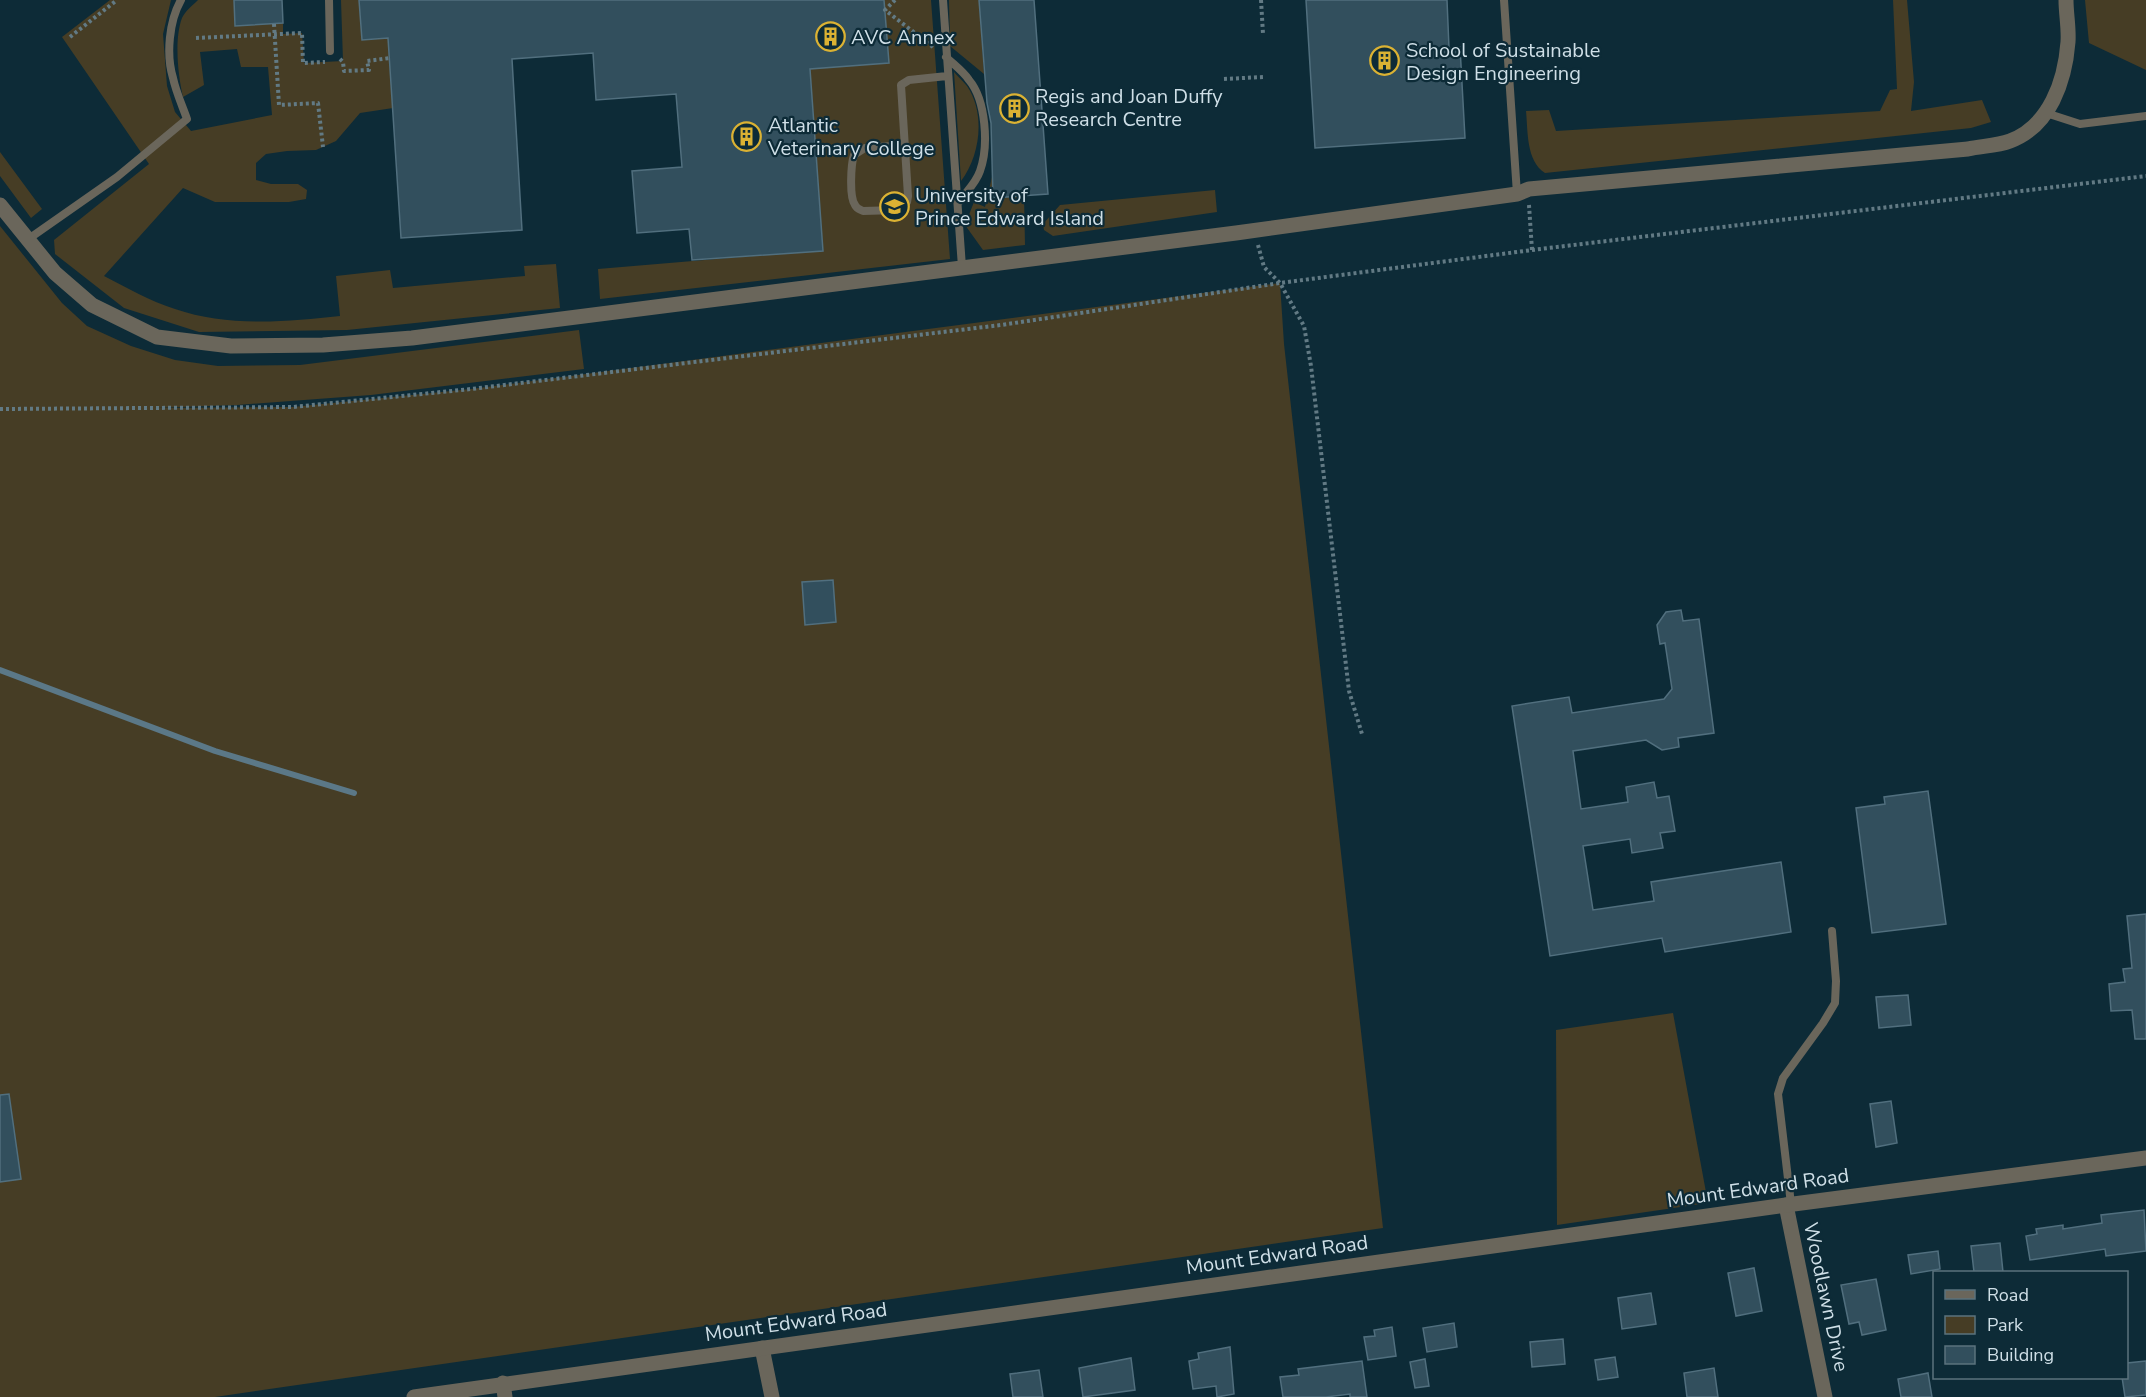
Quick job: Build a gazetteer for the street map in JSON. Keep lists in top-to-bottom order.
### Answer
{
  "streets": {
    "street": ["Mount Edward Road", "Woodlawn Drive"]
  },
  "crossings": [
    ["Mount Edward Road", "Woodlawn Drive"]
  ],
  "places": {
    "building": [
      "AVC Annex",
      "School of Sustainable Design Engineering",
      "Regis and Joan Duffy Research Centre",
      "Atlantic Veterinary College"
    ],
    "school or university": ["University of Prince Edward Island"]
  },
  "legend": ["Road", "Park", "Building"]
}
